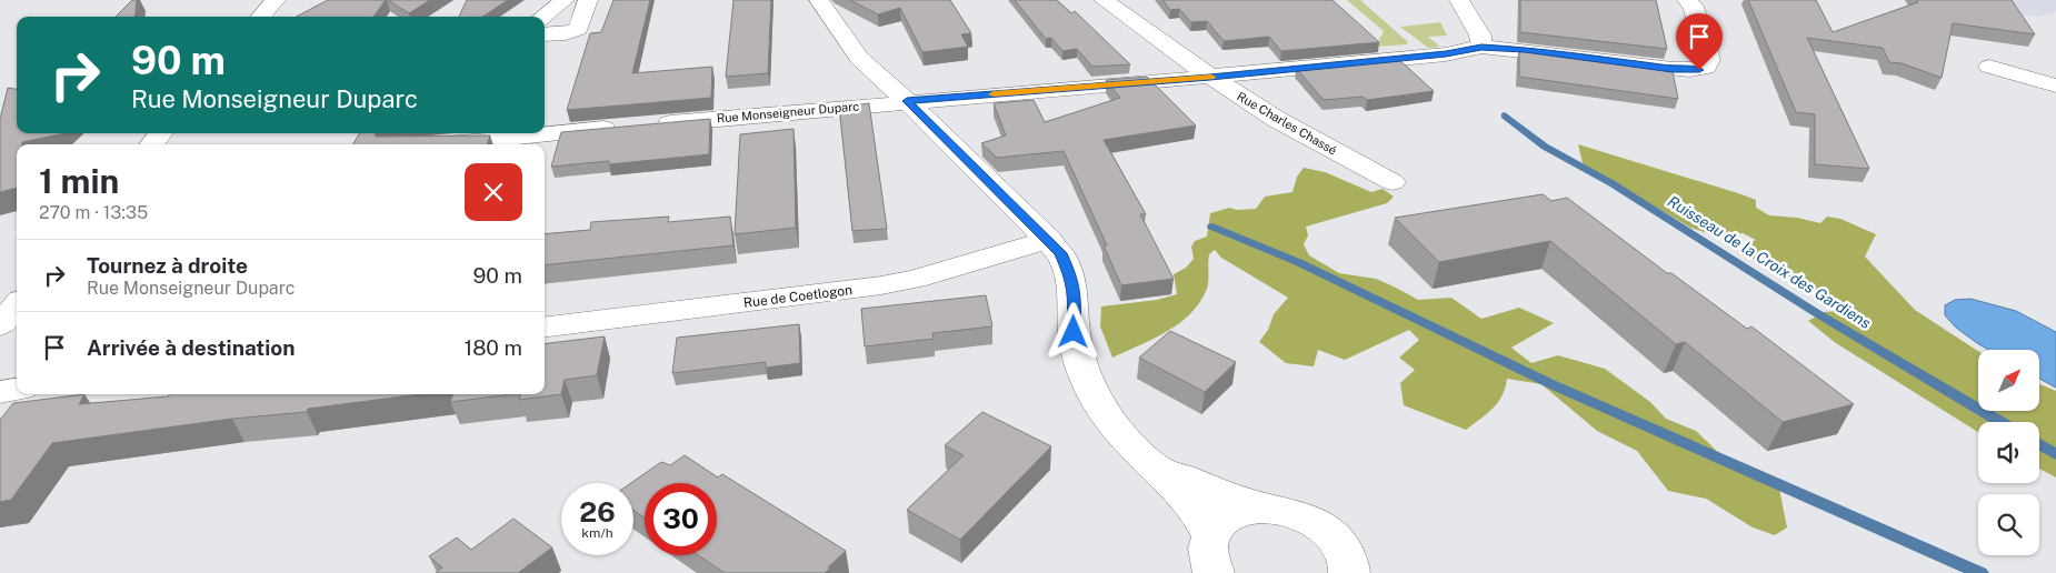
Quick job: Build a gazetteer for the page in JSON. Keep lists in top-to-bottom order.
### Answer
{
  "streets": {
    "street": ["Rue Monseigneur Duparc", "Rue Charles Chassé", "Rue de Coetlogon"]
  },
  "crossings": [
    ["Rue Monseigneur Duparc", "Rue Charles Chassé"]
  ],
  "water": ["Ruisseau de la Croix des Gardiens"],
  "north": "top right",
  "page": {
    "turn": ["90 m", "Rue Monseigneur Duparc"],
    "heading": ["1 min", "270 m · 13:35"],
    "list": [
      {
        "name": "Tournez à droite",
        "note": "Rue Monseigneur Duparc",
        "value": "90 m"
      },
      {
        "name": "Arrivée à destination",
        "value": "180 m"
      }
    ],
    "speed": "26 km/h",
    "limit": "30"
  }
}
